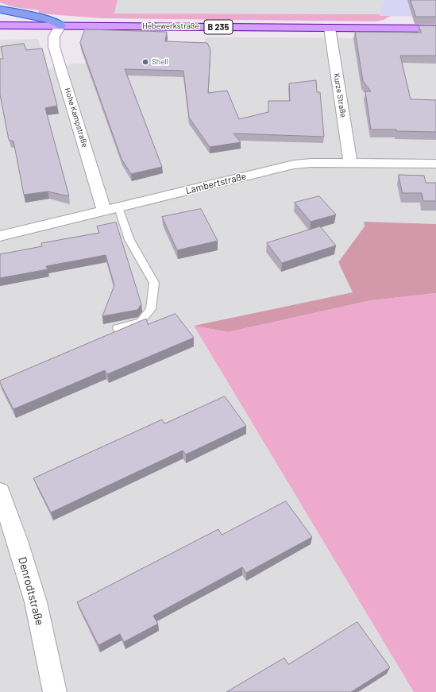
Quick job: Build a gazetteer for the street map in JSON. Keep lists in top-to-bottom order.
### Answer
{
  "streets": {
    "main road": ["Hebewerkstraße", "B 235"],
    "street": [
      "Kurze Straße",
      "Hohe Kampstraße",
      "Lambertstraße",
      "Denrodtstraße"
    ]
  },
  "crossings": [
    ["Hebewerkstraße", "Kurze Straße"],
    ["Hebewerkstraße", "Hohe Kampstraße"],
    ["Kurze Straße", "Lambertstraße"],
    ["Hohe Kampstraße", "Lambertstraße"]
  ],
  "places": ["Shell"]
}
